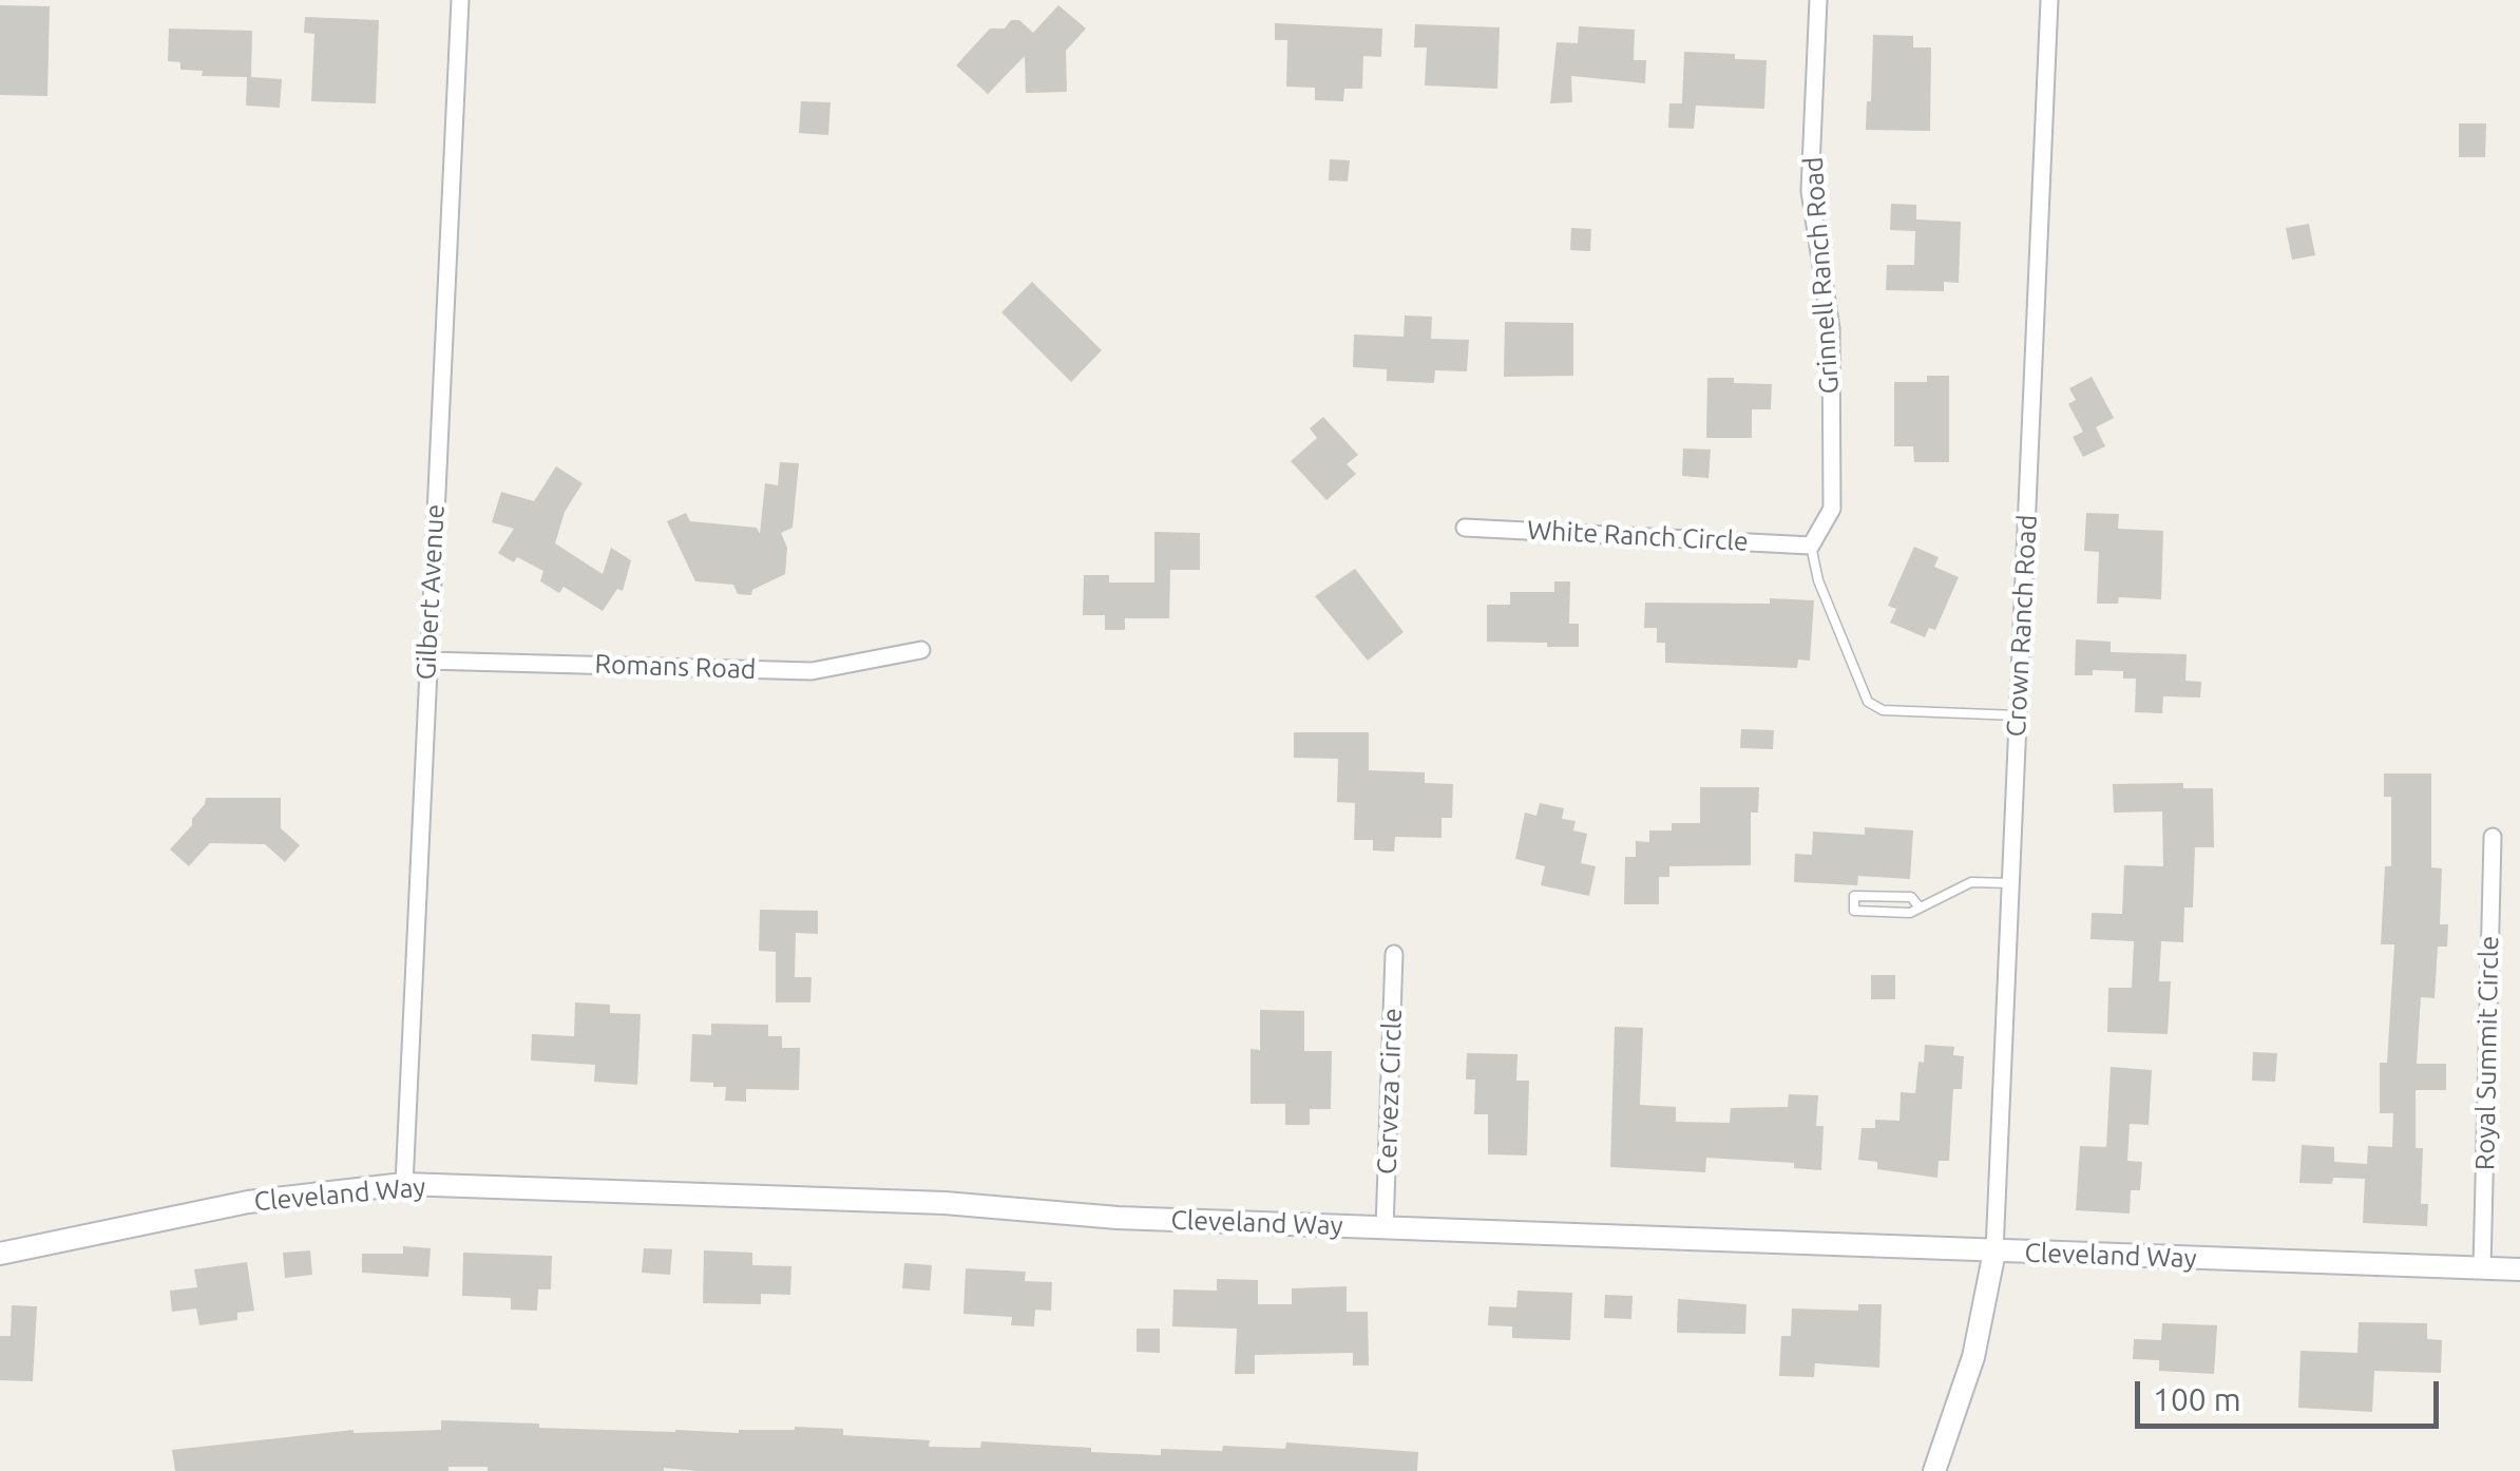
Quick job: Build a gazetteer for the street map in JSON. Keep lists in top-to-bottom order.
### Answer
{
  "streets": {
    "street": [
      "Grinnell Ranch Road",
      "White Ranch Circle",
      "Gilbert Avenue",
      "Crown Ranch Road",
      "Romans Road",
      "Royal Summit Circle",
      "Cerveza Circle",
      "Cleveland Way"
    ]
  },
  "crossings": [
    ["Grinnell Ranch Road", "White Ranch Circle"],
    ["Gilbert Avenue", "Romans Road"],
    ["Gilbert Avenue", "Cleveland Way"],
    ["Crown Ranch Road", "Cleveland Way"],
    ["Royal Summit Circle", "Cleveland Way"],
    ["Cerveza Circle", "Cleveland Way"]
  ],
  "scale_bar": "100 m"
}
